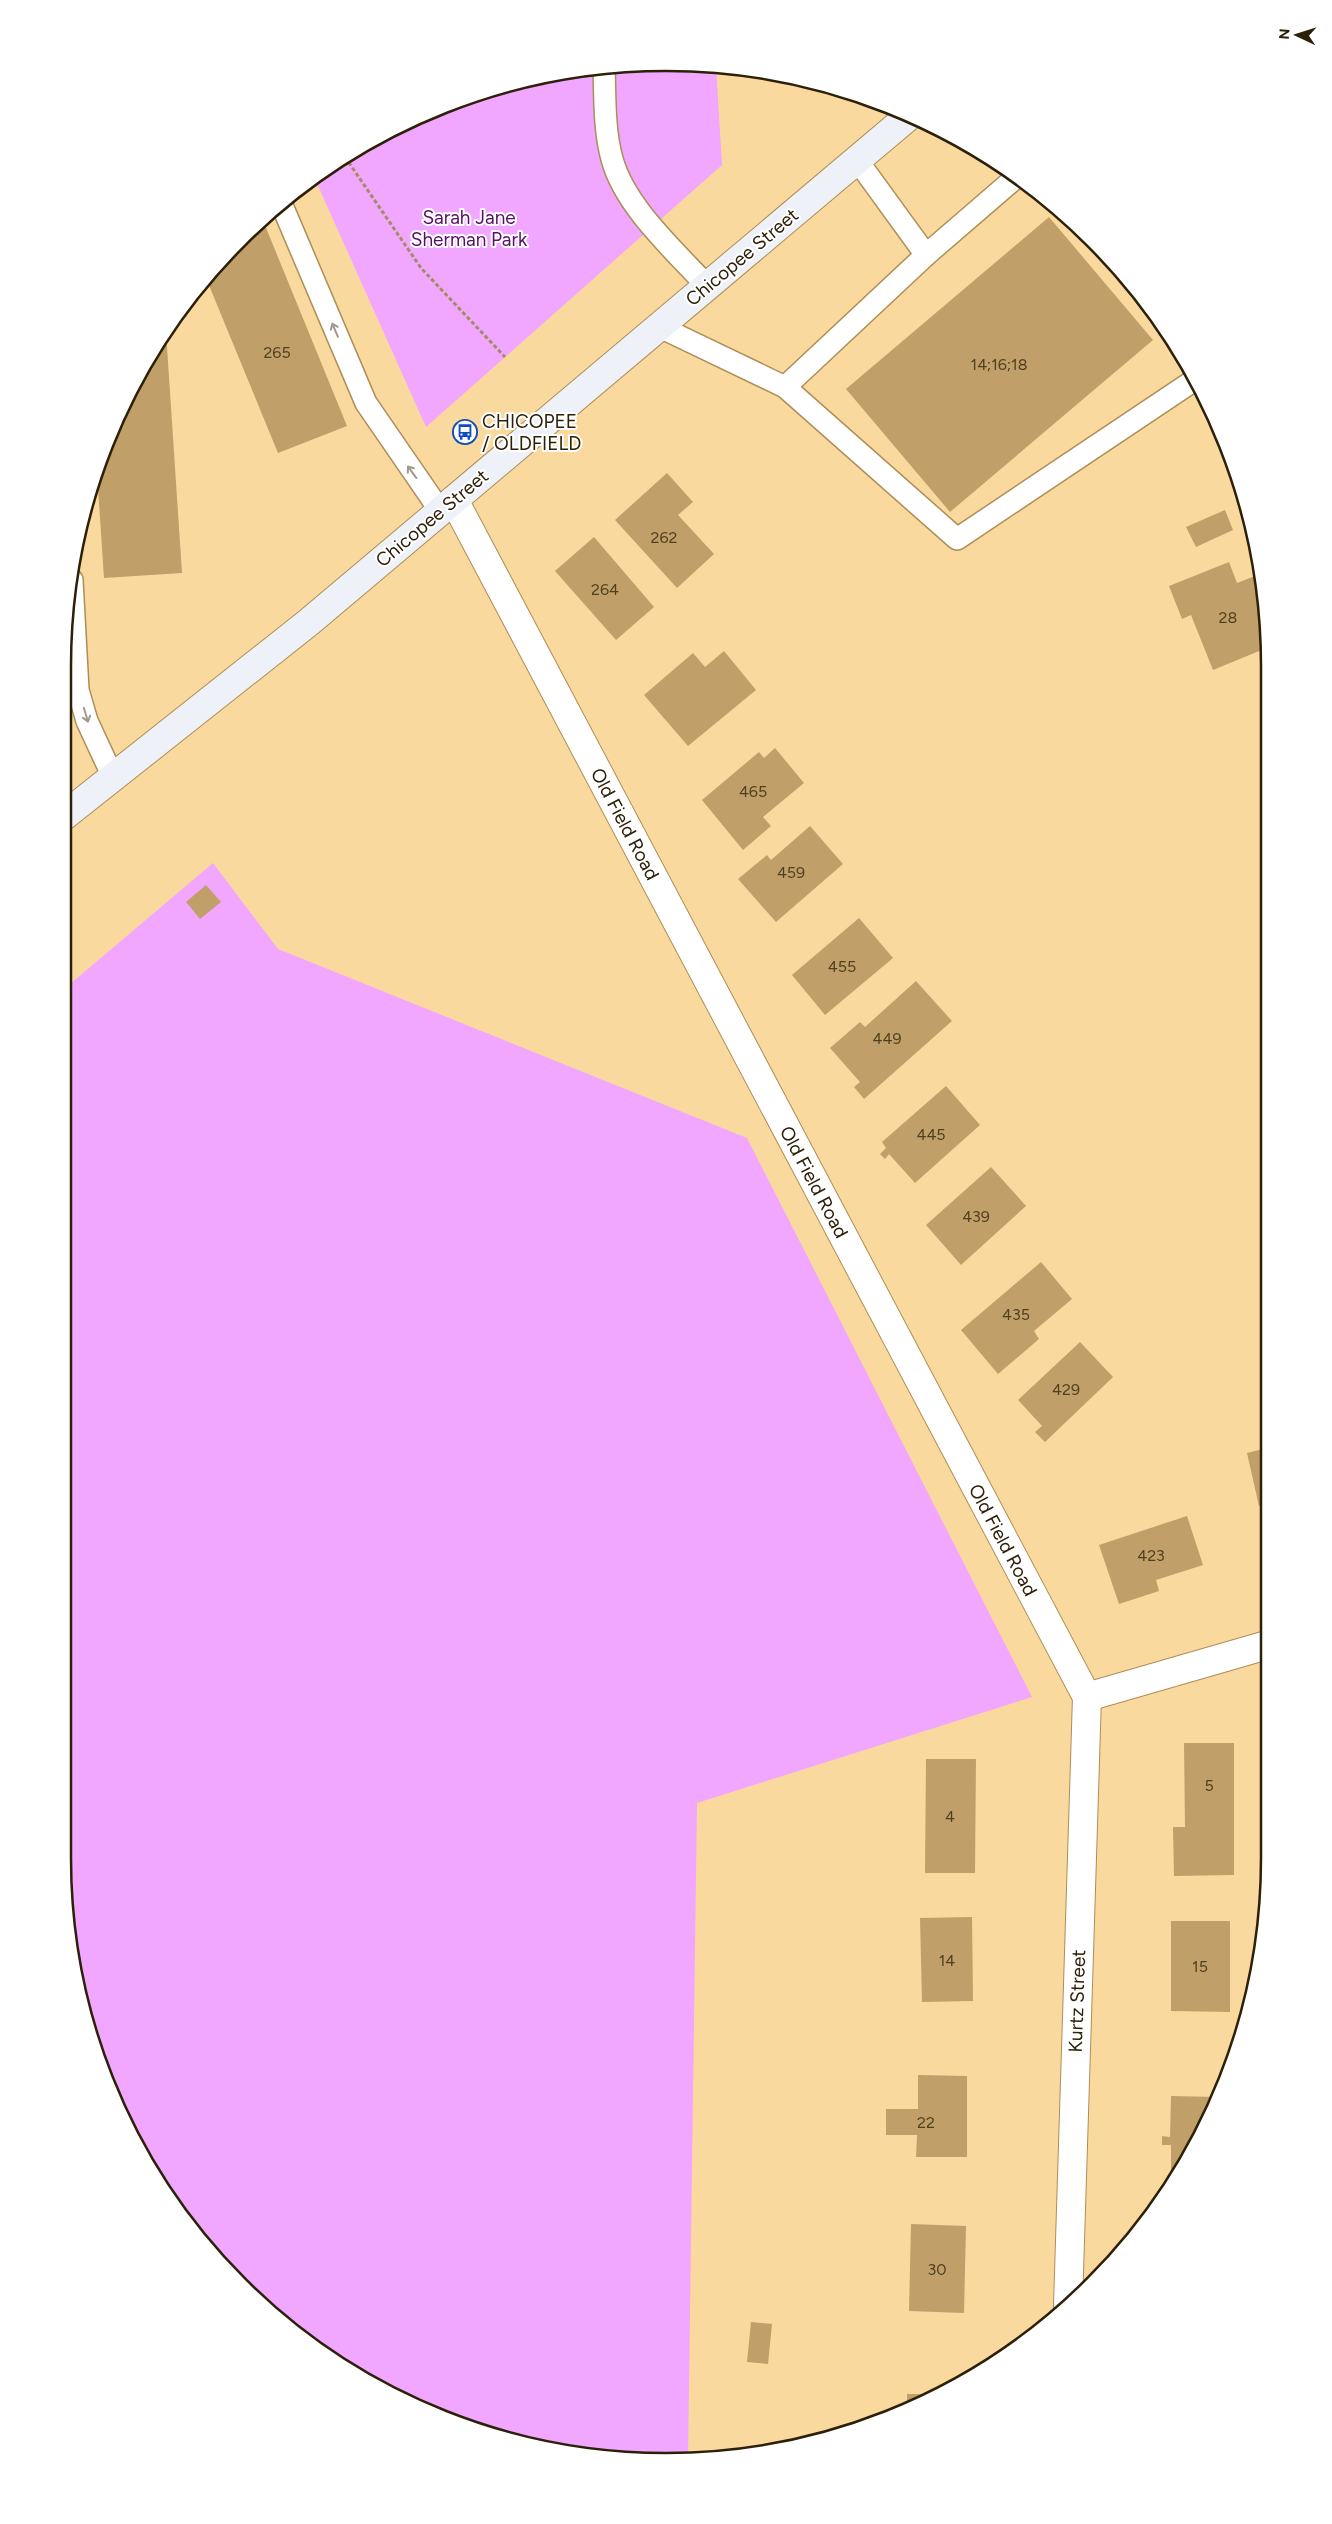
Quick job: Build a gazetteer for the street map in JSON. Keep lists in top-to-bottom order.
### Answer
{
  "streets": {
    "main road": ["Chicopee Street"],
    "street": ["Old Field Road", "Kurtz Street"]
  },
  "crossings": [
    ["Chicopee Street", "Old Field Road"],
    ["Old Field Road", "Kurtz Street"]
  ],
  "parks": ["Sarah Jane Sherman Park"],
  "places": {
    "bus stop": ["CHICOPEE / OLDFIELD"]
  },
  "house_numbers": [
    "265",
    "14;16;18",
    "262",
    "264",
    "28",
    "465",
    "459",
    "455",
    "449",
    "445",
    "439",
    "435",
    "429",
    "423",
    "5",
    "4",
    "14",
    "15",
    "22",
    "30"
  ],
  "north": "left"
}
